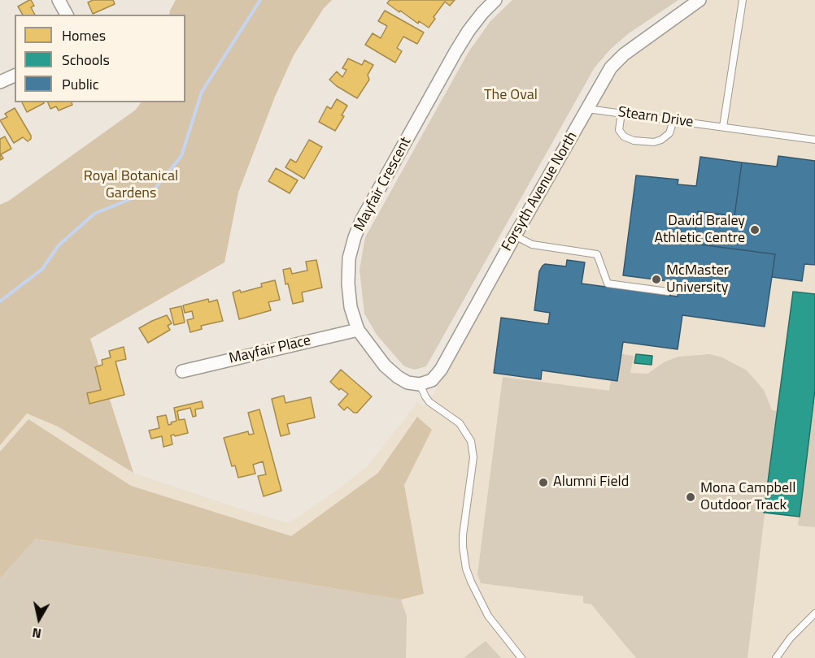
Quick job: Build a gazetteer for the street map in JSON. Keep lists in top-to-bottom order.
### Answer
{
  "streets": {
    "street": ["Mayfair Crescent", "Forsyth Avenue North", "Mayfair Place"],
    "lane": ["Stearn Drive"]
  },
  "crossings": [
    ["Stearn Drive", "Forsyth Avenue North"],
    ["Mayfair Crescent", "Forsyth Avenue North"],
    ["Mayfair Crescent", "Mayfair Place"]
  ],
  "parks": ["The Oval", "Royal Botanical Gardens"],
  "places": [
    "David Braley Athletic Centre",
    "McMaster University",
    "Alumni Field",
    "Mona Campbell Outdoor Track"
  ],
  "legend": ["Homes", "Schools", "Public"],
  "north": "bottom"
}
